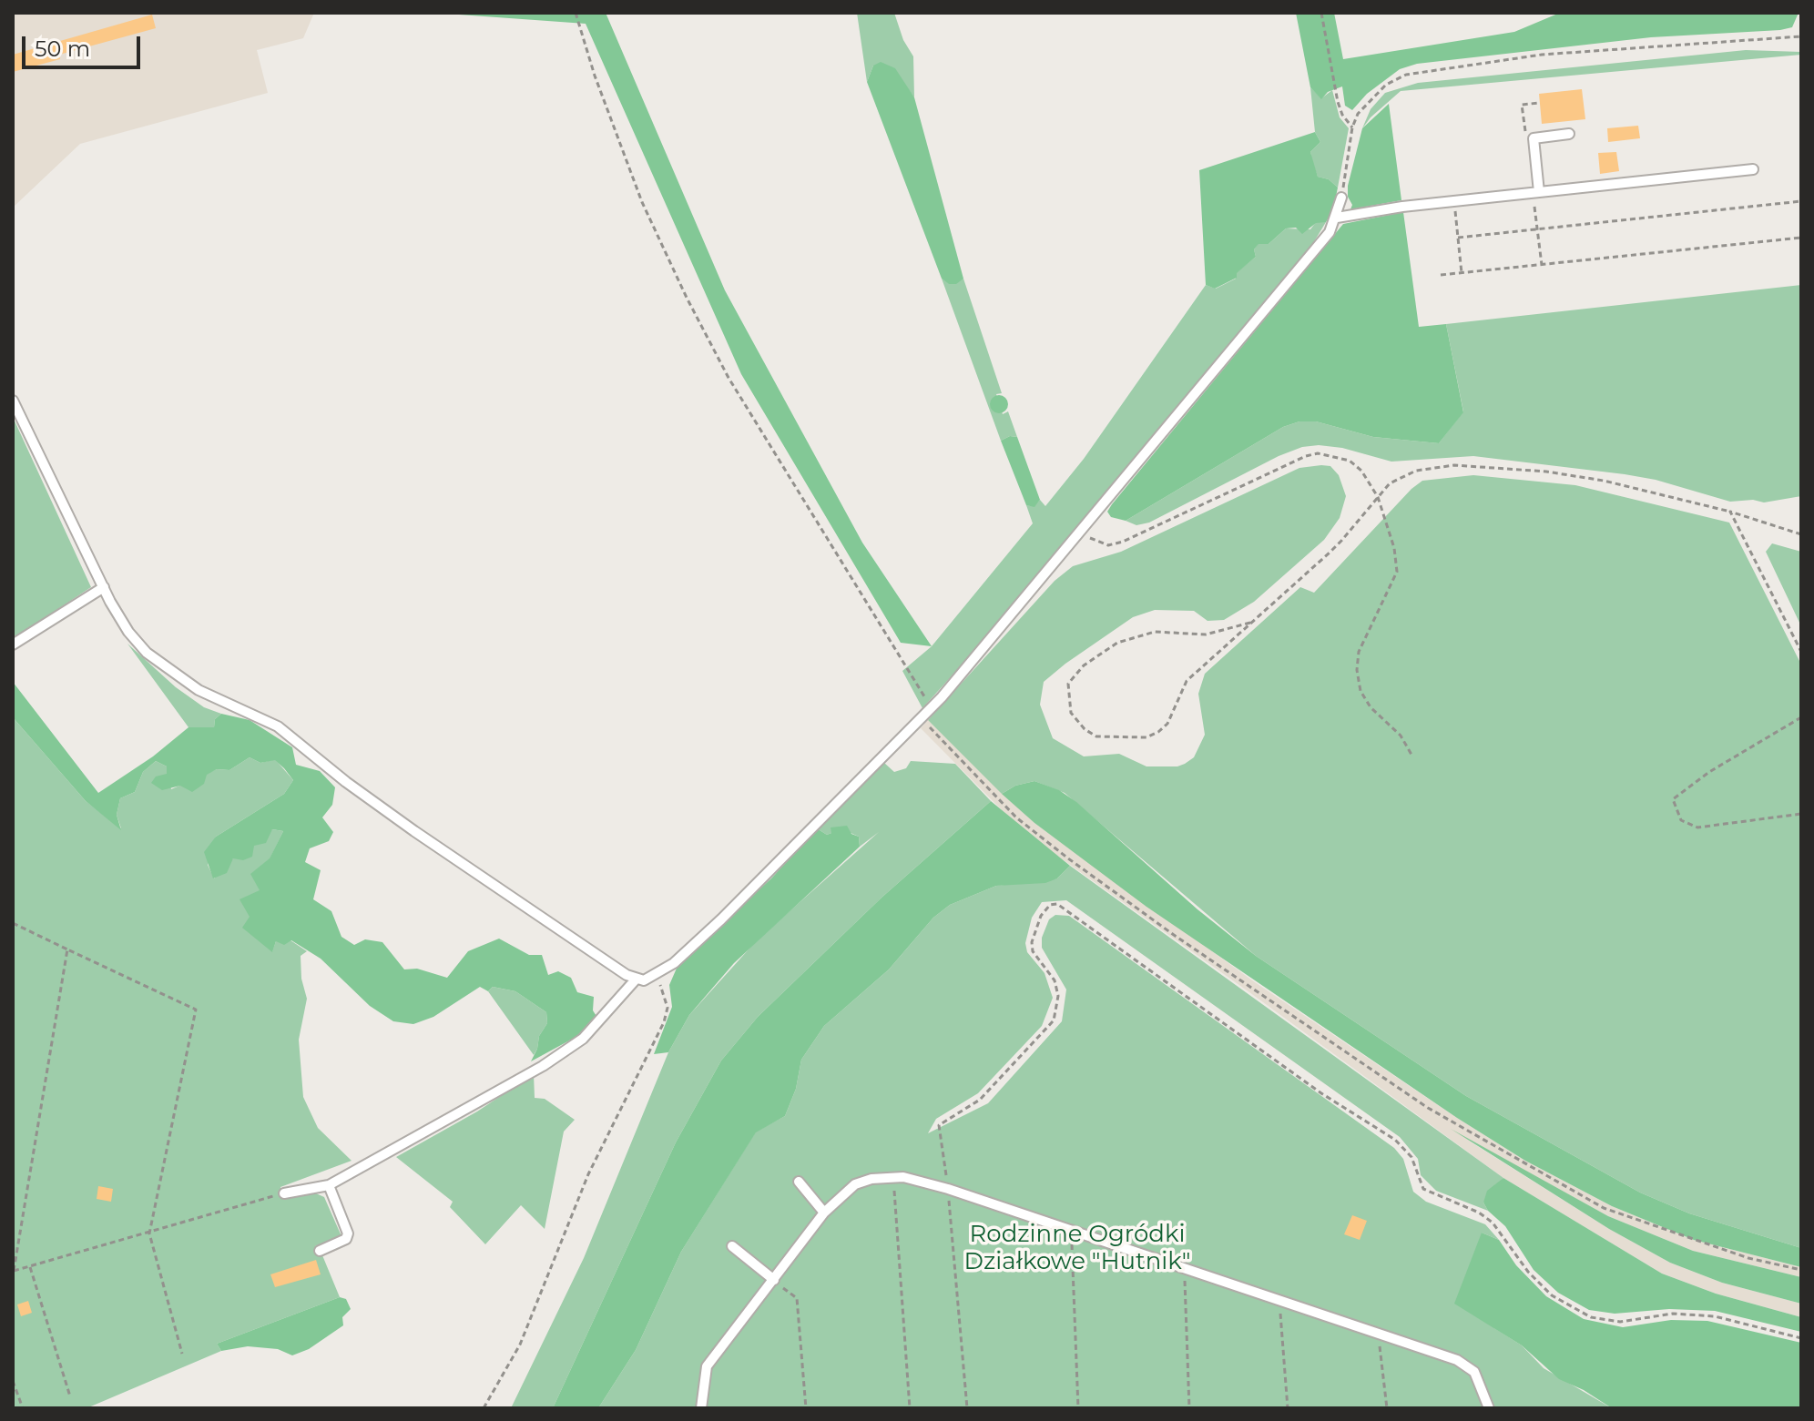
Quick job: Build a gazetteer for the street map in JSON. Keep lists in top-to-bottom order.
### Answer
{
  "parks": ["Rodzinne Ogródki Działkowe \"Hutnik\""],
  "scale_bar": "50 m"
}
